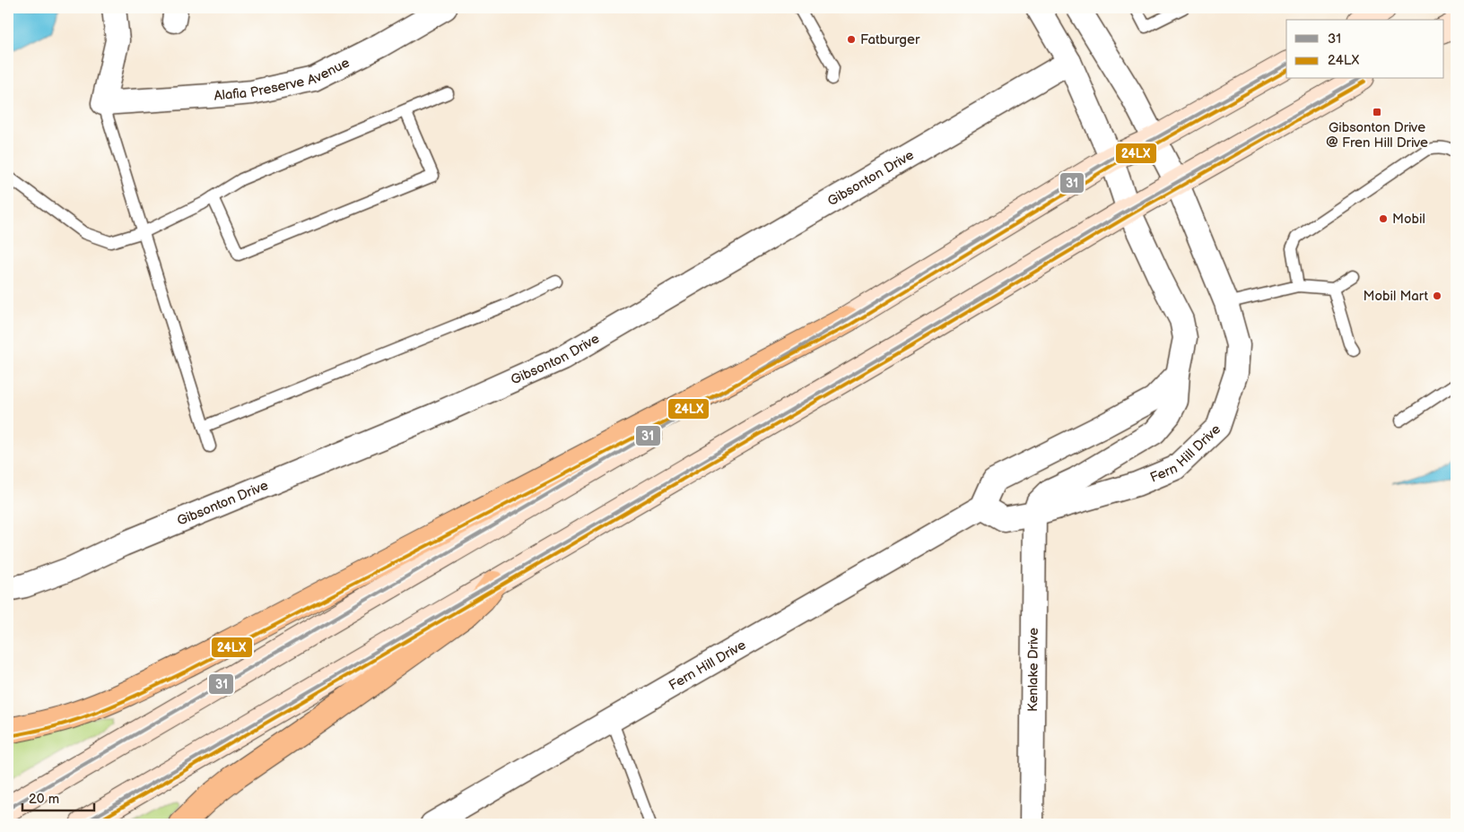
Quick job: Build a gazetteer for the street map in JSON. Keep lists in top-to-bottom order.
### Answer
{
  "streets": {
    "street": [
      "Alafia Preserve Avenue",
      "Gibsonton Drive",
      "Fern Hill Drive",
      "Kenlake Drive"
    ]
  },
  "crossings": [
    ["Fern Hill Drive", "Kenlake Drive"]
  ],
  "places": {
    "other": ["Fatburger", "Mobil", "Mobil Mart"],
    "transit": ["Gibsonton Drive @ Fren Hill Drive"]
  },
  "lines": ["transit line 31", "transit line 24LX"],
  "legend": ["31", "24LX"],
  "scale_bar": "20 m"
}
